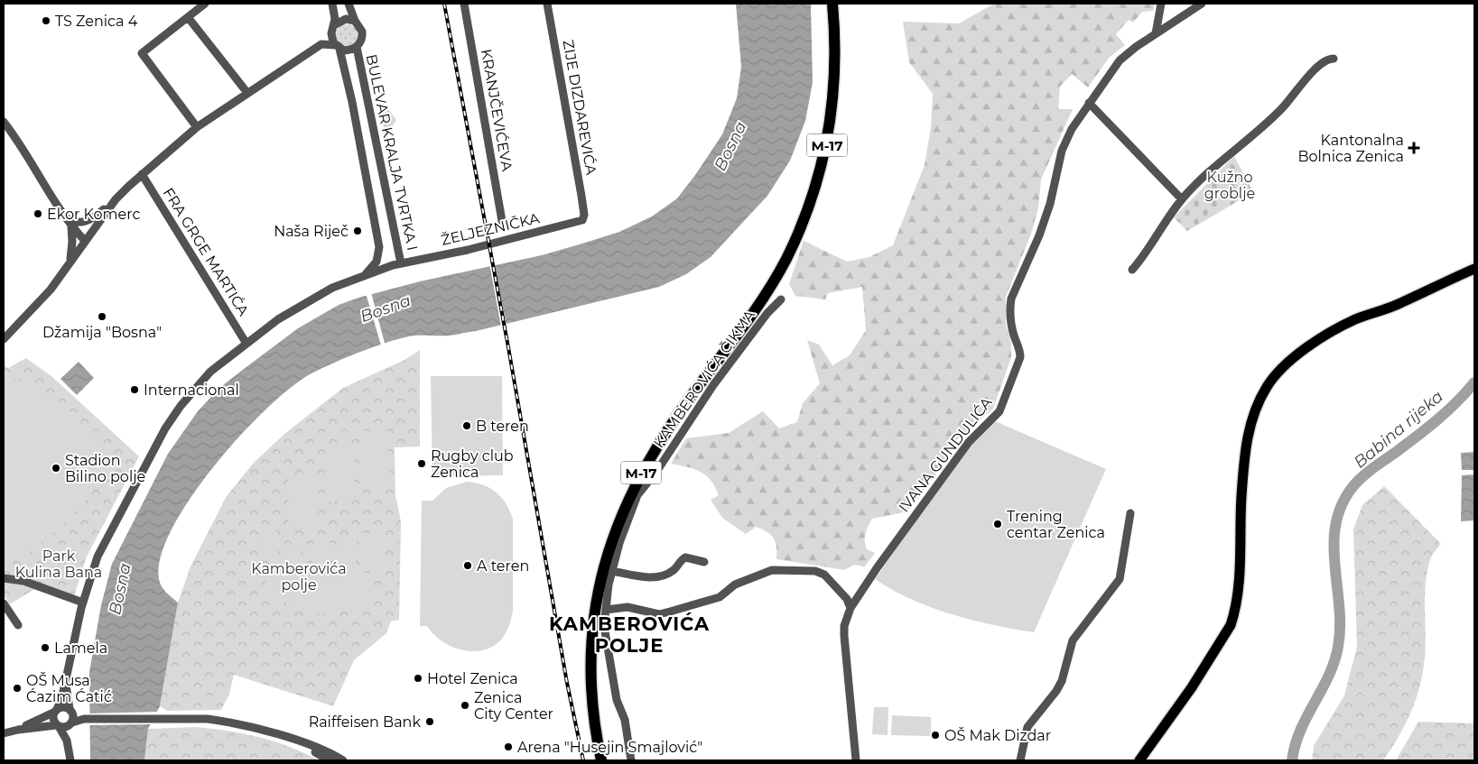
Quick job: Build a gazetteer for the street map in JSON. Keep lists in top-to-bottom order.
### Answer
{
  "streets": {
    "highway": ["M-17"],
    "street": [
      "ZIJE DIZDAREVIĆA",
      "KRANJČEVIĆEVA",
      "BULEVAR KRALJA TVRTKA I",
      "ŽELJEZNIČKA",
      "FRA GRGE MARTIĆA",
      "KAMBEROVIĆA ČIKMA",
      "IVANA GUNDULIĆA"
    ]
  },
  "crossings": [
    ["ZIJE DIZDAREVIĆA", "ŽELJEZNIČKA"],
    ["BULEVAR KRALJA TVRTKA I", "ŽELJEZNIČKA"],
    ["ŽELJEZNIČKA", "FRA GRGE MARTIĆA"]
  ],
  "districts": ["KAMBEROVIĆA POLJE"],
  "water": ["Bosna", "Babina rijeka"],
  "parks": ["Kužno groblje", "Park Kulina Bana", "Kamberovića polje"],
  "places": {
    "other": [
      "TS Zenica 4",
      "Ekor Komerc",
      "Naša Riječ",
      "Džamija \"Bosna\"",
      "Internacional",
      "B teren",
      "Rugby club Zenica",
      "Stadion Bilino polje",
      "Trening centar Zenica",
      "A teren",
      "Lamela",
      "Hotel Zenica",
      "OŠ Musa Ćazim Ćatić",
      "Zenica City Center",
      "Raiffeisen Bank",
      "OŠ Mak Dizdar",
      "Arena \"Husejin Smajlović\""
    ],
    "health": ["Kantonalna Bolnica Zenica"]
  }
}
